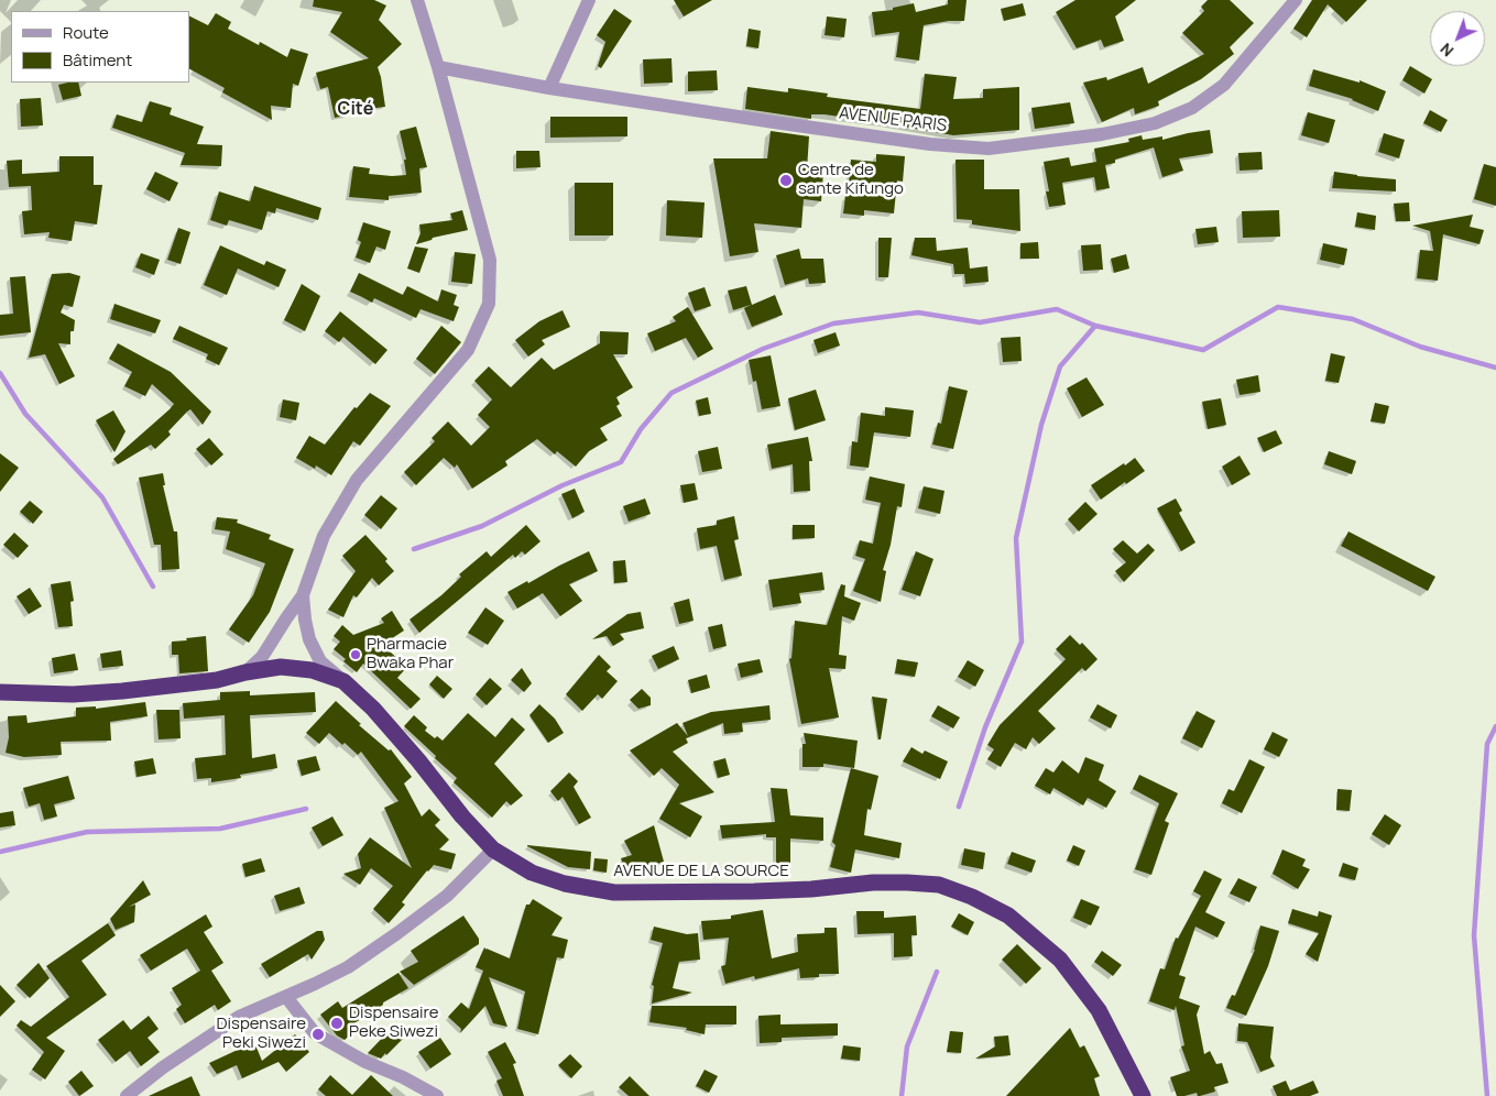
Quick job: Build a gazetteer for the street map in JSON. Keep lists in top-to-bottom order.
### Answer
{
  "streets": {
    "highway": ["AVENUE DE LA SOURCE"],
    "street": ["AVENUE PARIS"]
  },
  "districts": ["Cité"],
  "places": [
    "Centre de sante Kifungo",
    "Pharmacie Bwaka Phar",
    "Dispensaire Peke Siwezi",
    "Dispensaire Peki Siwezi"
  ],
  "legend": ["Route", "Bâtiment"],
  "north": "bottom left"
}
